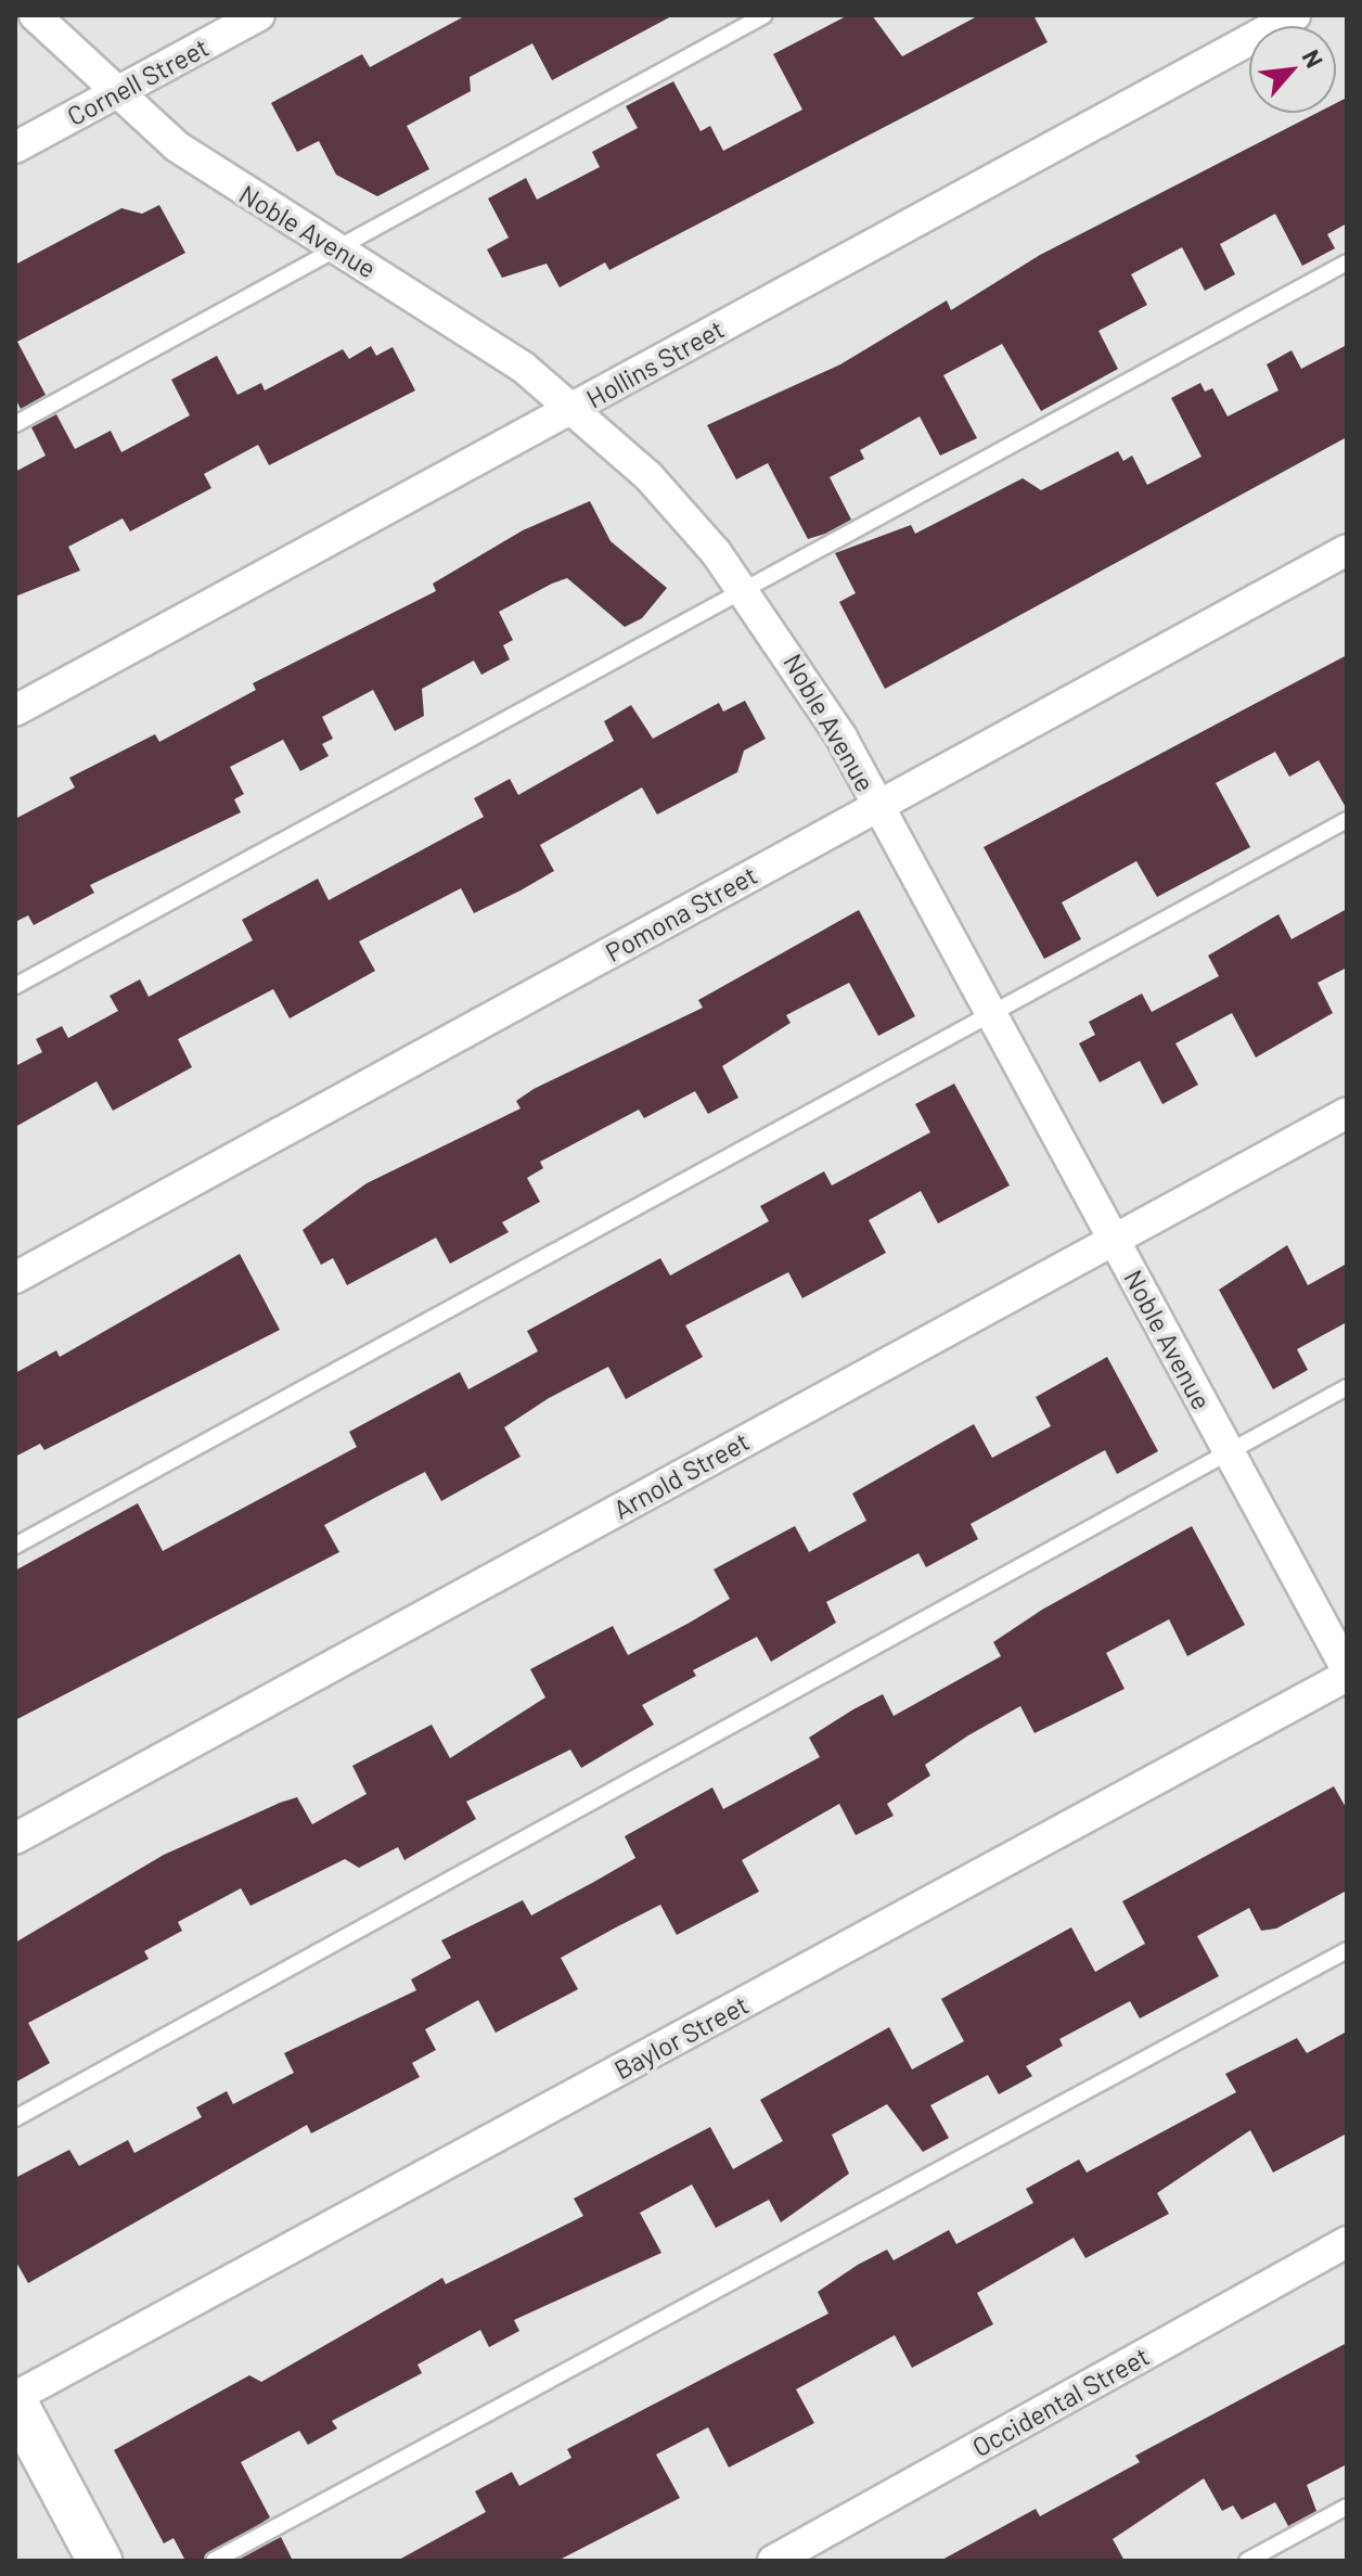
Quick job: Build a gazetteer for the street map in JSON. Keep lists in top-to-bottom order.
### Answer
{
  "streets": {
    "street": [
      "Cornell Street",
      "Noble Avenue",
      "Hollins Street",
      "Pomona Street",
      "Arnold Street",
      "Baylor Street",
      "Occidental Street"
    ]
  },
  "crossings": [
    ["Cornell Street", "Noble Avenue"],
    ["Noble Avenue", "Hollins Street"],
    ["Noble Avenue", "Pomona Street"],
    ["Noble Avenue", "Arnold Street"]
  ],
  "north": "top right"
}
